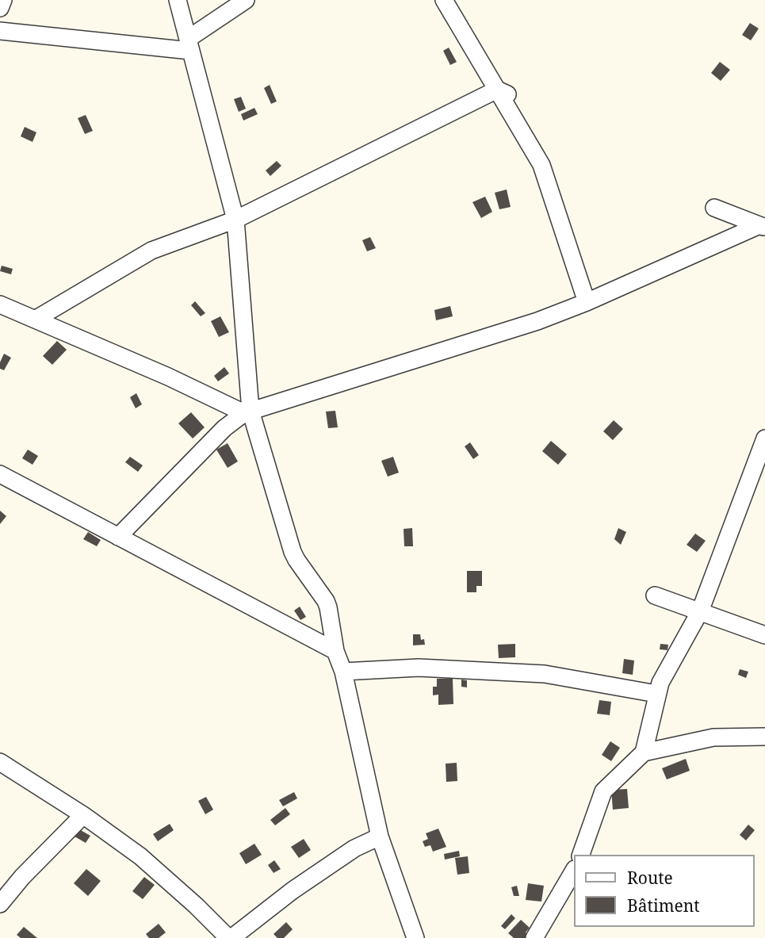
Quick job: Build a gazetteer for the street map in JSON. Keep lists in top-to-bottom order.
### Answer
{
  "legend": ["Route", "Bâtiment"]
}
